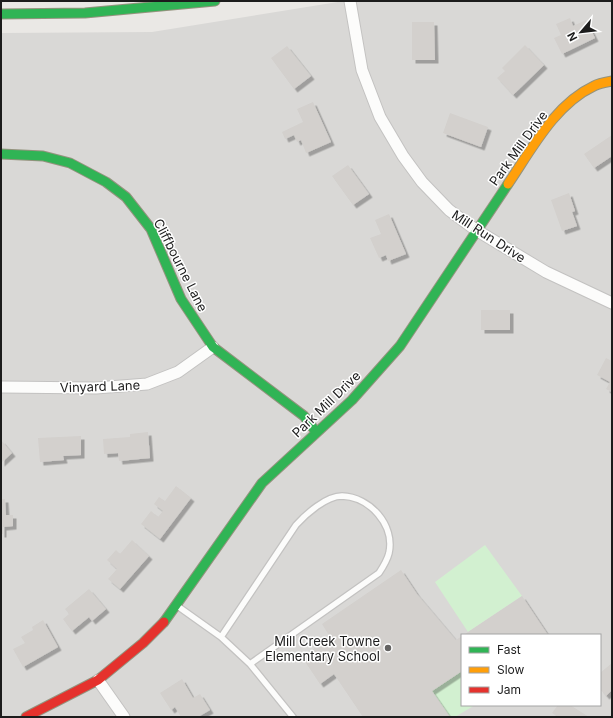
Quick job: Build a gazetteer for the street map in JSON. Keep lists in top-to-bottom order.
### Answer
{
  "streets": {
    "street": [
      "Park Mill Drive",
      "Mill Run Drive",
      "Cliffbourne Lane",
      "Vinyard Lane"
    ]
  },
  "crossings": [
    ["Park Mill Drive", "Mill Run Drive"],
    ["Park Mill Drive", "Cliffbourne Lane"],
    ["Cliffbourne Lane", "Vinyard Lane"]
  ],
  "places": ["Mill Creek Towne Elementary School"],
  "legend": ["Fast", "Slow", "Jam"],
  "north": "bottom left"
}
